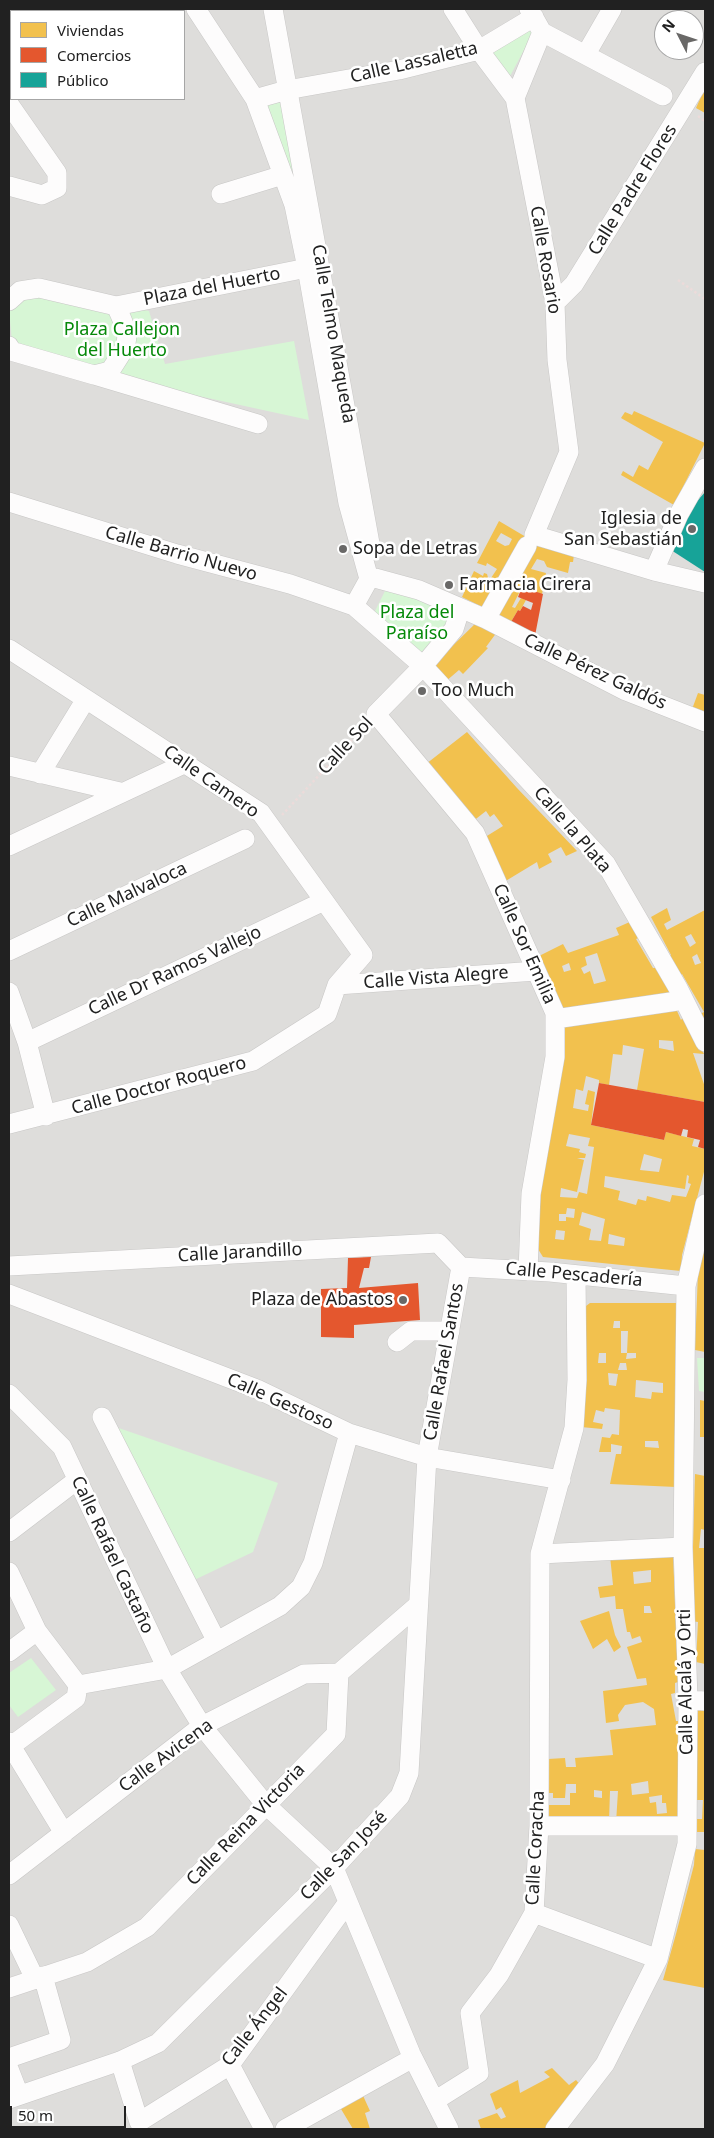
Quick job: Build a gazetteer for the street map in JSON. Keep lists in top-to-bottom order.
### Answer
{
  "streets": {
    "street": [
      "Calle Lassaletta",
      "Calle Padre Flores",
      "Calle Rosario",
      "Plaza del Huerto",
      "Calle Telmo Maqueda",
      "Calle Barrio Nuevo",
      "Calle Pérez Galdós",
      "Calle Sol",
      "Calle Camero",
      "Calle la Plata",
      "Calle Malvaloca",
      "Calle Sor Emilia",
      "Calle Dr Ramos Vallejo",
      "Calle Vista Alegre",
      "Calle Doctor Roquero",
      "Calle Jarandillo",
      "Calle Pescadería",
      "Calle Rafael Santos",
      "Calle Gestoso",
      "Calle Rafael Castaño",
      "Calle Alcalá y Orti",
      "Calle Avicena",
      "Calle Reina Victoria",
      "Calle Coracha",
      "Calle San José",
      "Calle Ángel"
    ]
  },
  "crossings": [
    ["Calle Lassaletta", "Calle Rosario"],
    ["Calle Lassaletta", "Calle Telmo Maqueda"],
    ["Calle Padre Flores", "Calle Rosario"],
    ["Calle Rosario", "Calle Pérez Galdós"],
    ["Plaza del Huerto", "Calle Telmo Maqueda"],
    ["Calle Sol", "Calle Camero"],
    ["Calle Sol", "Calle la Plata"],
    ["Calle Sol", "Calle Sor Emilia"],
    ["Calle Camero", "Calle Dr Ramos Vallejo"],
    ["Calle Camero", "Calle Vista Alegre"],
    ["Calle Camero", "Calle Doctor Roquero"],
    ["Calle Sor Emilia", "Calle Vista Alegre"],
    ["Calle Sor Emilia", "Calle Pescadería"],
    ["Calle Vista Alegre", "Calle Doctor Roquero"],
    ["Calle Jarandillo", "Calle Pescadería"],
    ["Calle Jarandillo", "Calle Rafael Santos"],
    ["Calle Pescadería", "Calle Rafael Santos"],
    ["Calle Pescadería", "Calle Alcalá y Orti"],
    ["Calle Pescadería", "Calle Coracha"],
    ["Calle Rafael Santos", "Calle Gestoso"],
    ["Calle Rafael Santos", "Calle San José"],
    ["Calle Gestoso", "Calle Coracha"],
    ["Calle Gestoso", "Calle San José"],
    ["Calle Rafael Castaño", "Calle Avicena"],
    ["Calle Rafael Castaño", "Calle Reina Victoria"],
    ["Calle Rafael Castaño", "Calle San José"],
    ["Calle Avicena", "Calle Reina Victoria"],
    ["Calle San José", "Calle Ángel"]
  ],
  "parks": ["Plaza Callejon del Huerto", "Plaza del Paraíso"],
  "places": [
    "Iglesia de San Sebastián",
    "Sopa de Letras",
    "Farmacia Cirera",
    "Too Much",
    "Plaza de Abastos"
  ],
  "legend": ["Viviendas", "Comercios", "Público"],
  "scale_bar": "50 m",
  "north": "top left"
}
